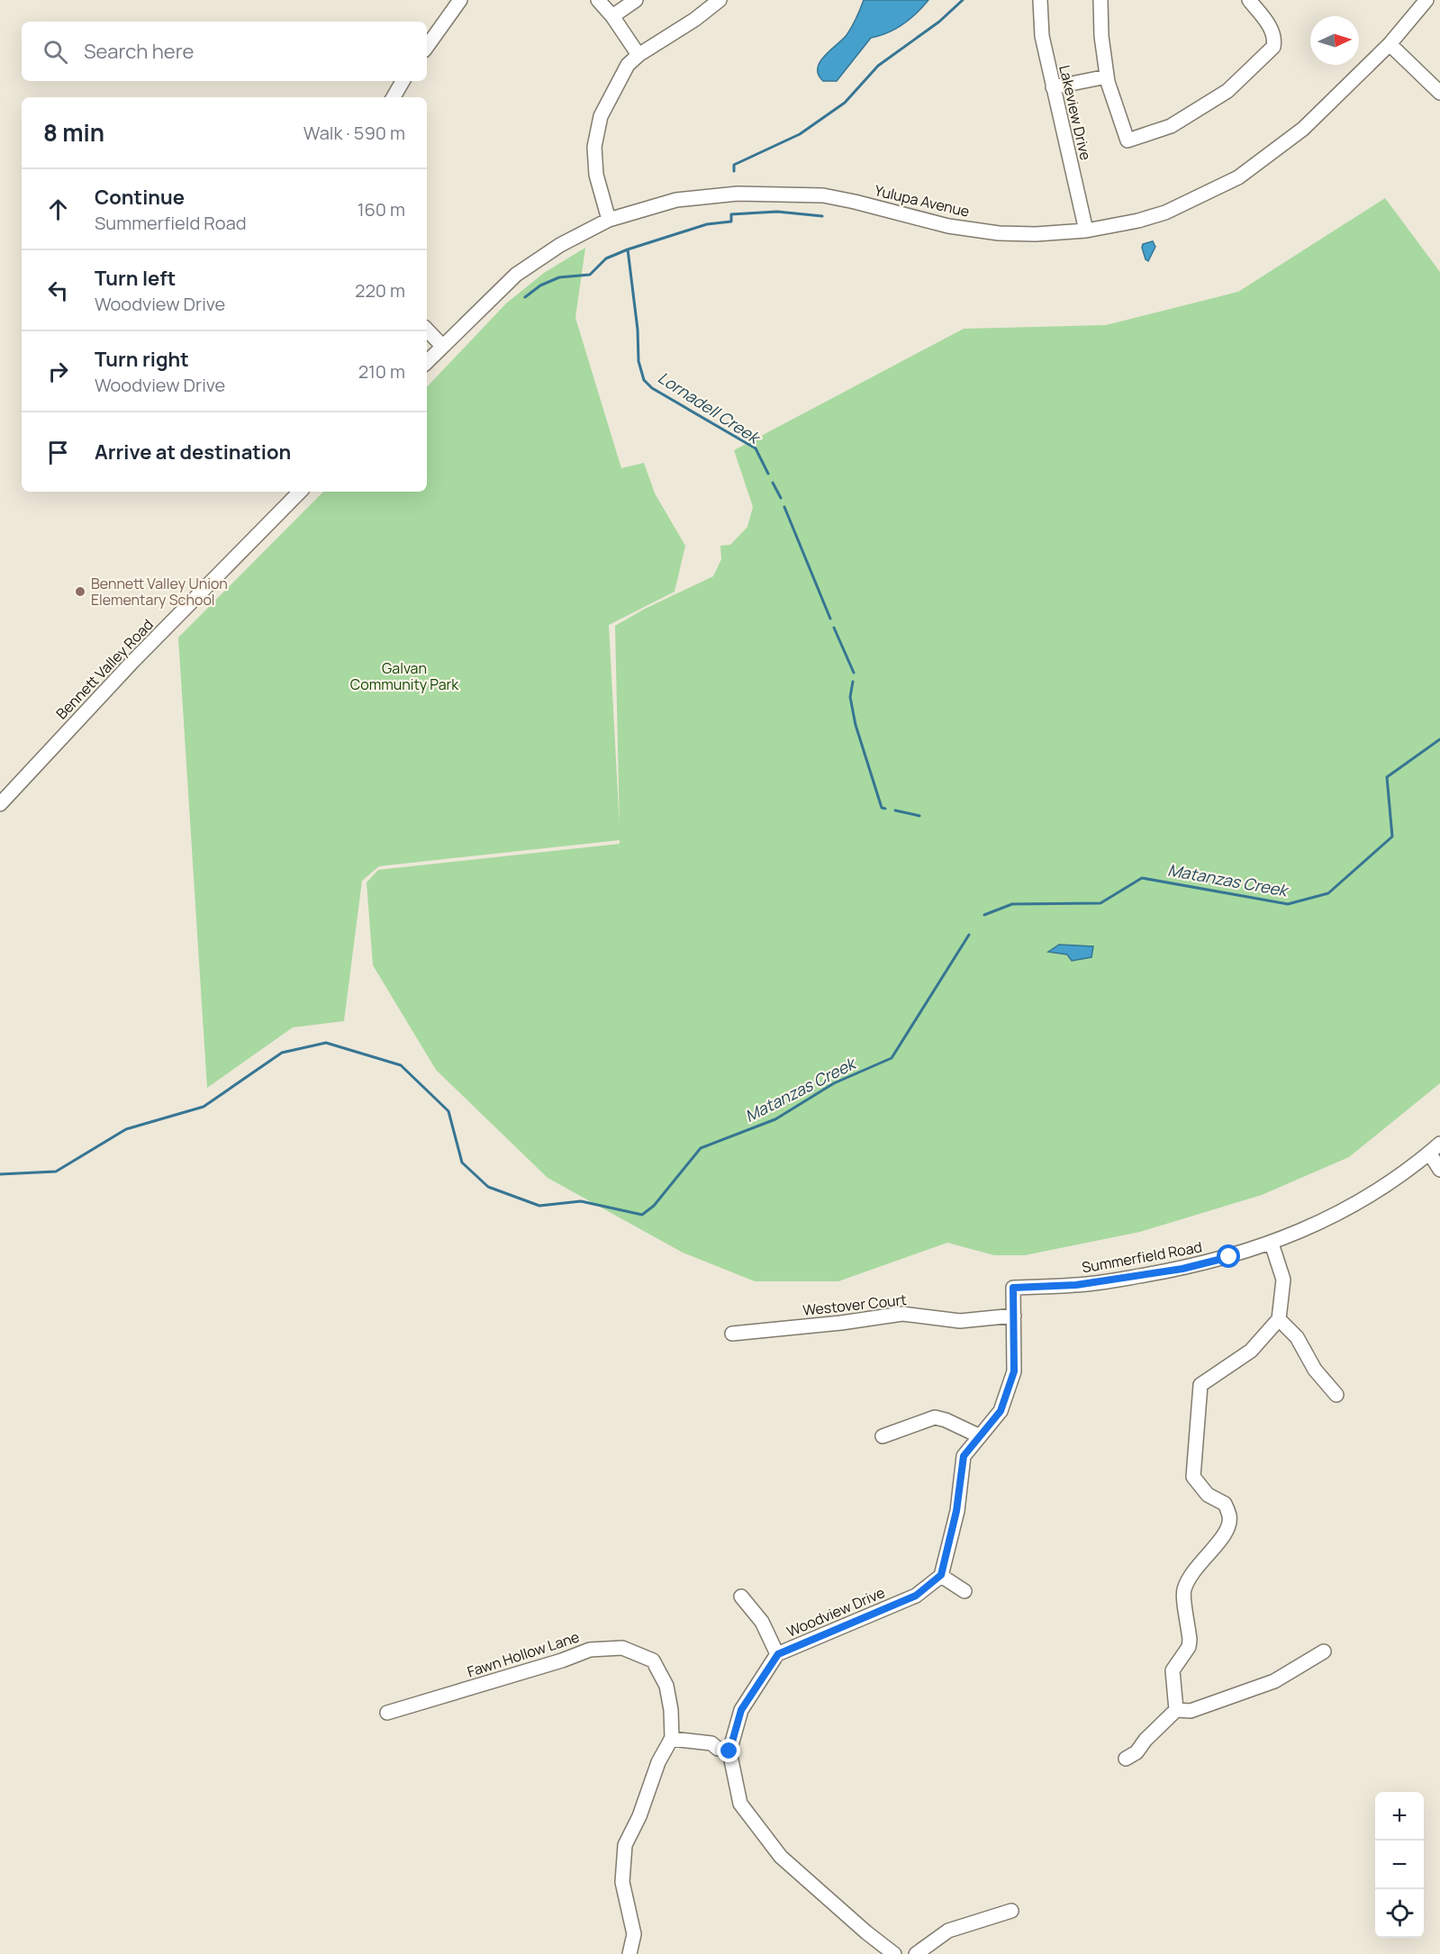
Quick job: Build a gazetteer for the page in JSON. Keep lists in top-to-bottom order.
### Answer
{
  "streets": {
    "street": [
      "Lakeview Drive",
      "Yulupa Avenue",
      "Bennett Valley Road",
      "Summerfield Road",
      "Westover Court",
      "Woodview Drive",
      "Fawn Hollow Lane"
    ]
  },
  "crossings": [
    ["Lakeview Drive", "Yulupa Avenue"],
    ["Summerfield Road", "Westover Court"]
  ],
  "water": ["Lornadell Creek", "Matanzas Creek"],
  "parks": ["Galvan Community Park"],
  "places": ["Bennett Valley Union Elementary School"],
  "north": "right",
  "page": {
    "search": "Search here",
    "heading": ["8 min", "Walk · 590 m"],
    "list": [
      ["Continue", "Summerfield Road", "160 m"],
      ["Turn left", "Woodview Drive", "220 m"],
      ["Turn right", "Woodview Drive", "210 m"],
      "Arrive at destination"
    ],
    "map_buttons": ["+", "−"]
  }
}
